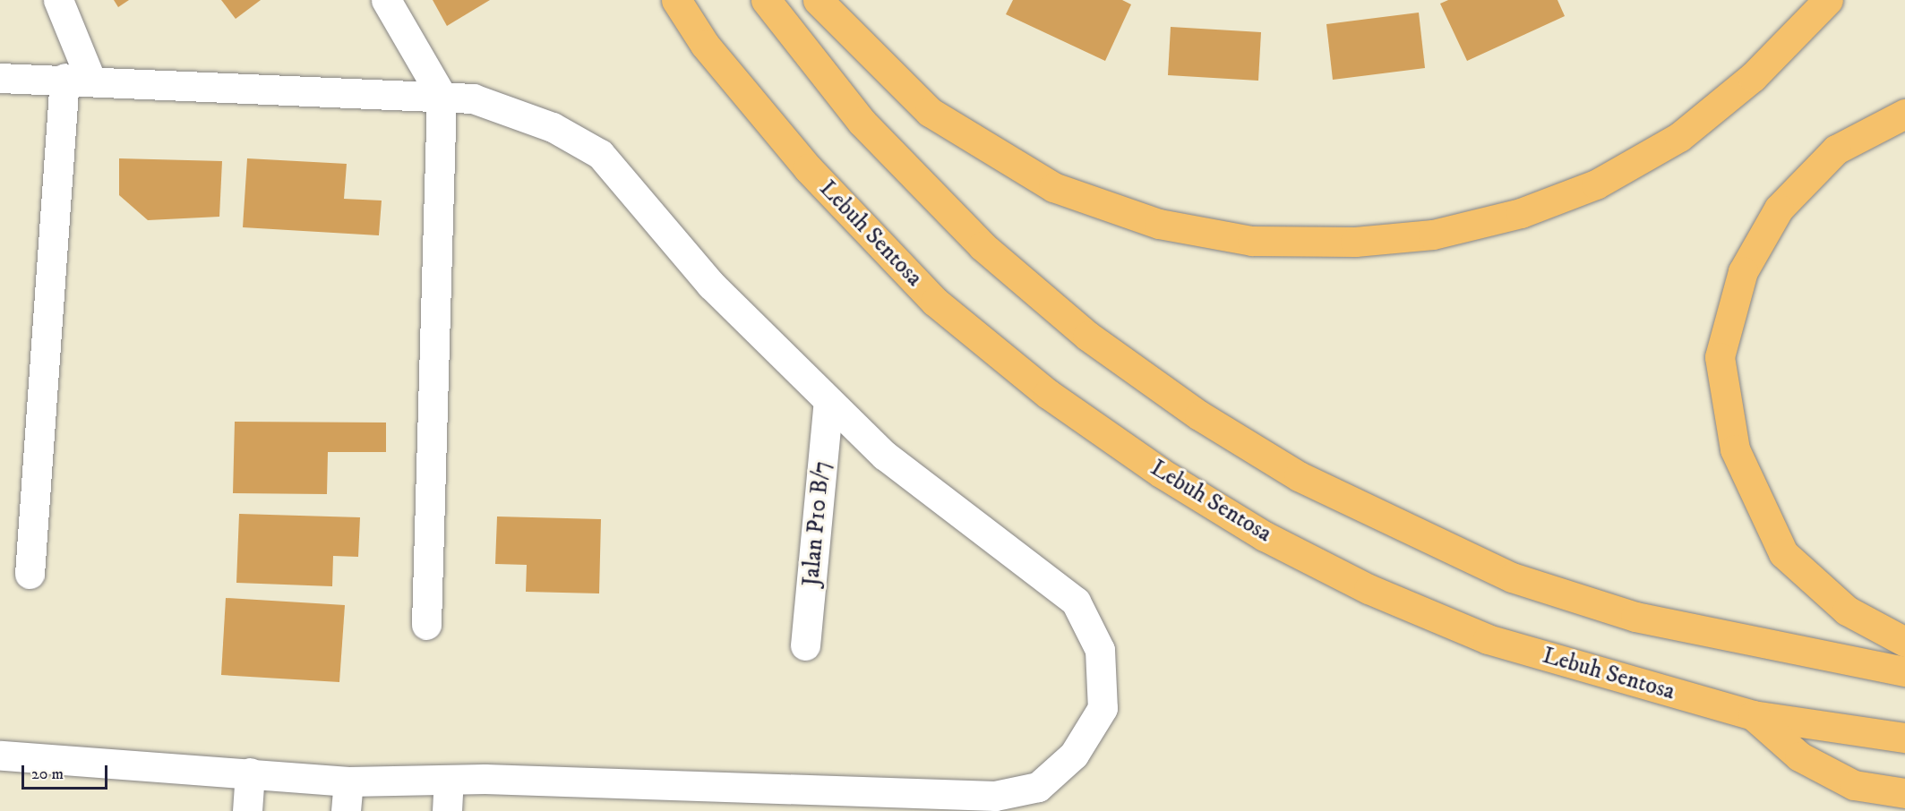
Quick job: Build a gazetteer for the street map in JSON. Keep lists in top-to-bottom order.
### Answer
{
  "streets": {
    "main road": ["Lebuh Sentosa"],
    "street": ["Jalan P10 B/7"]
  },
  "scale_bar": "20 m"
}
